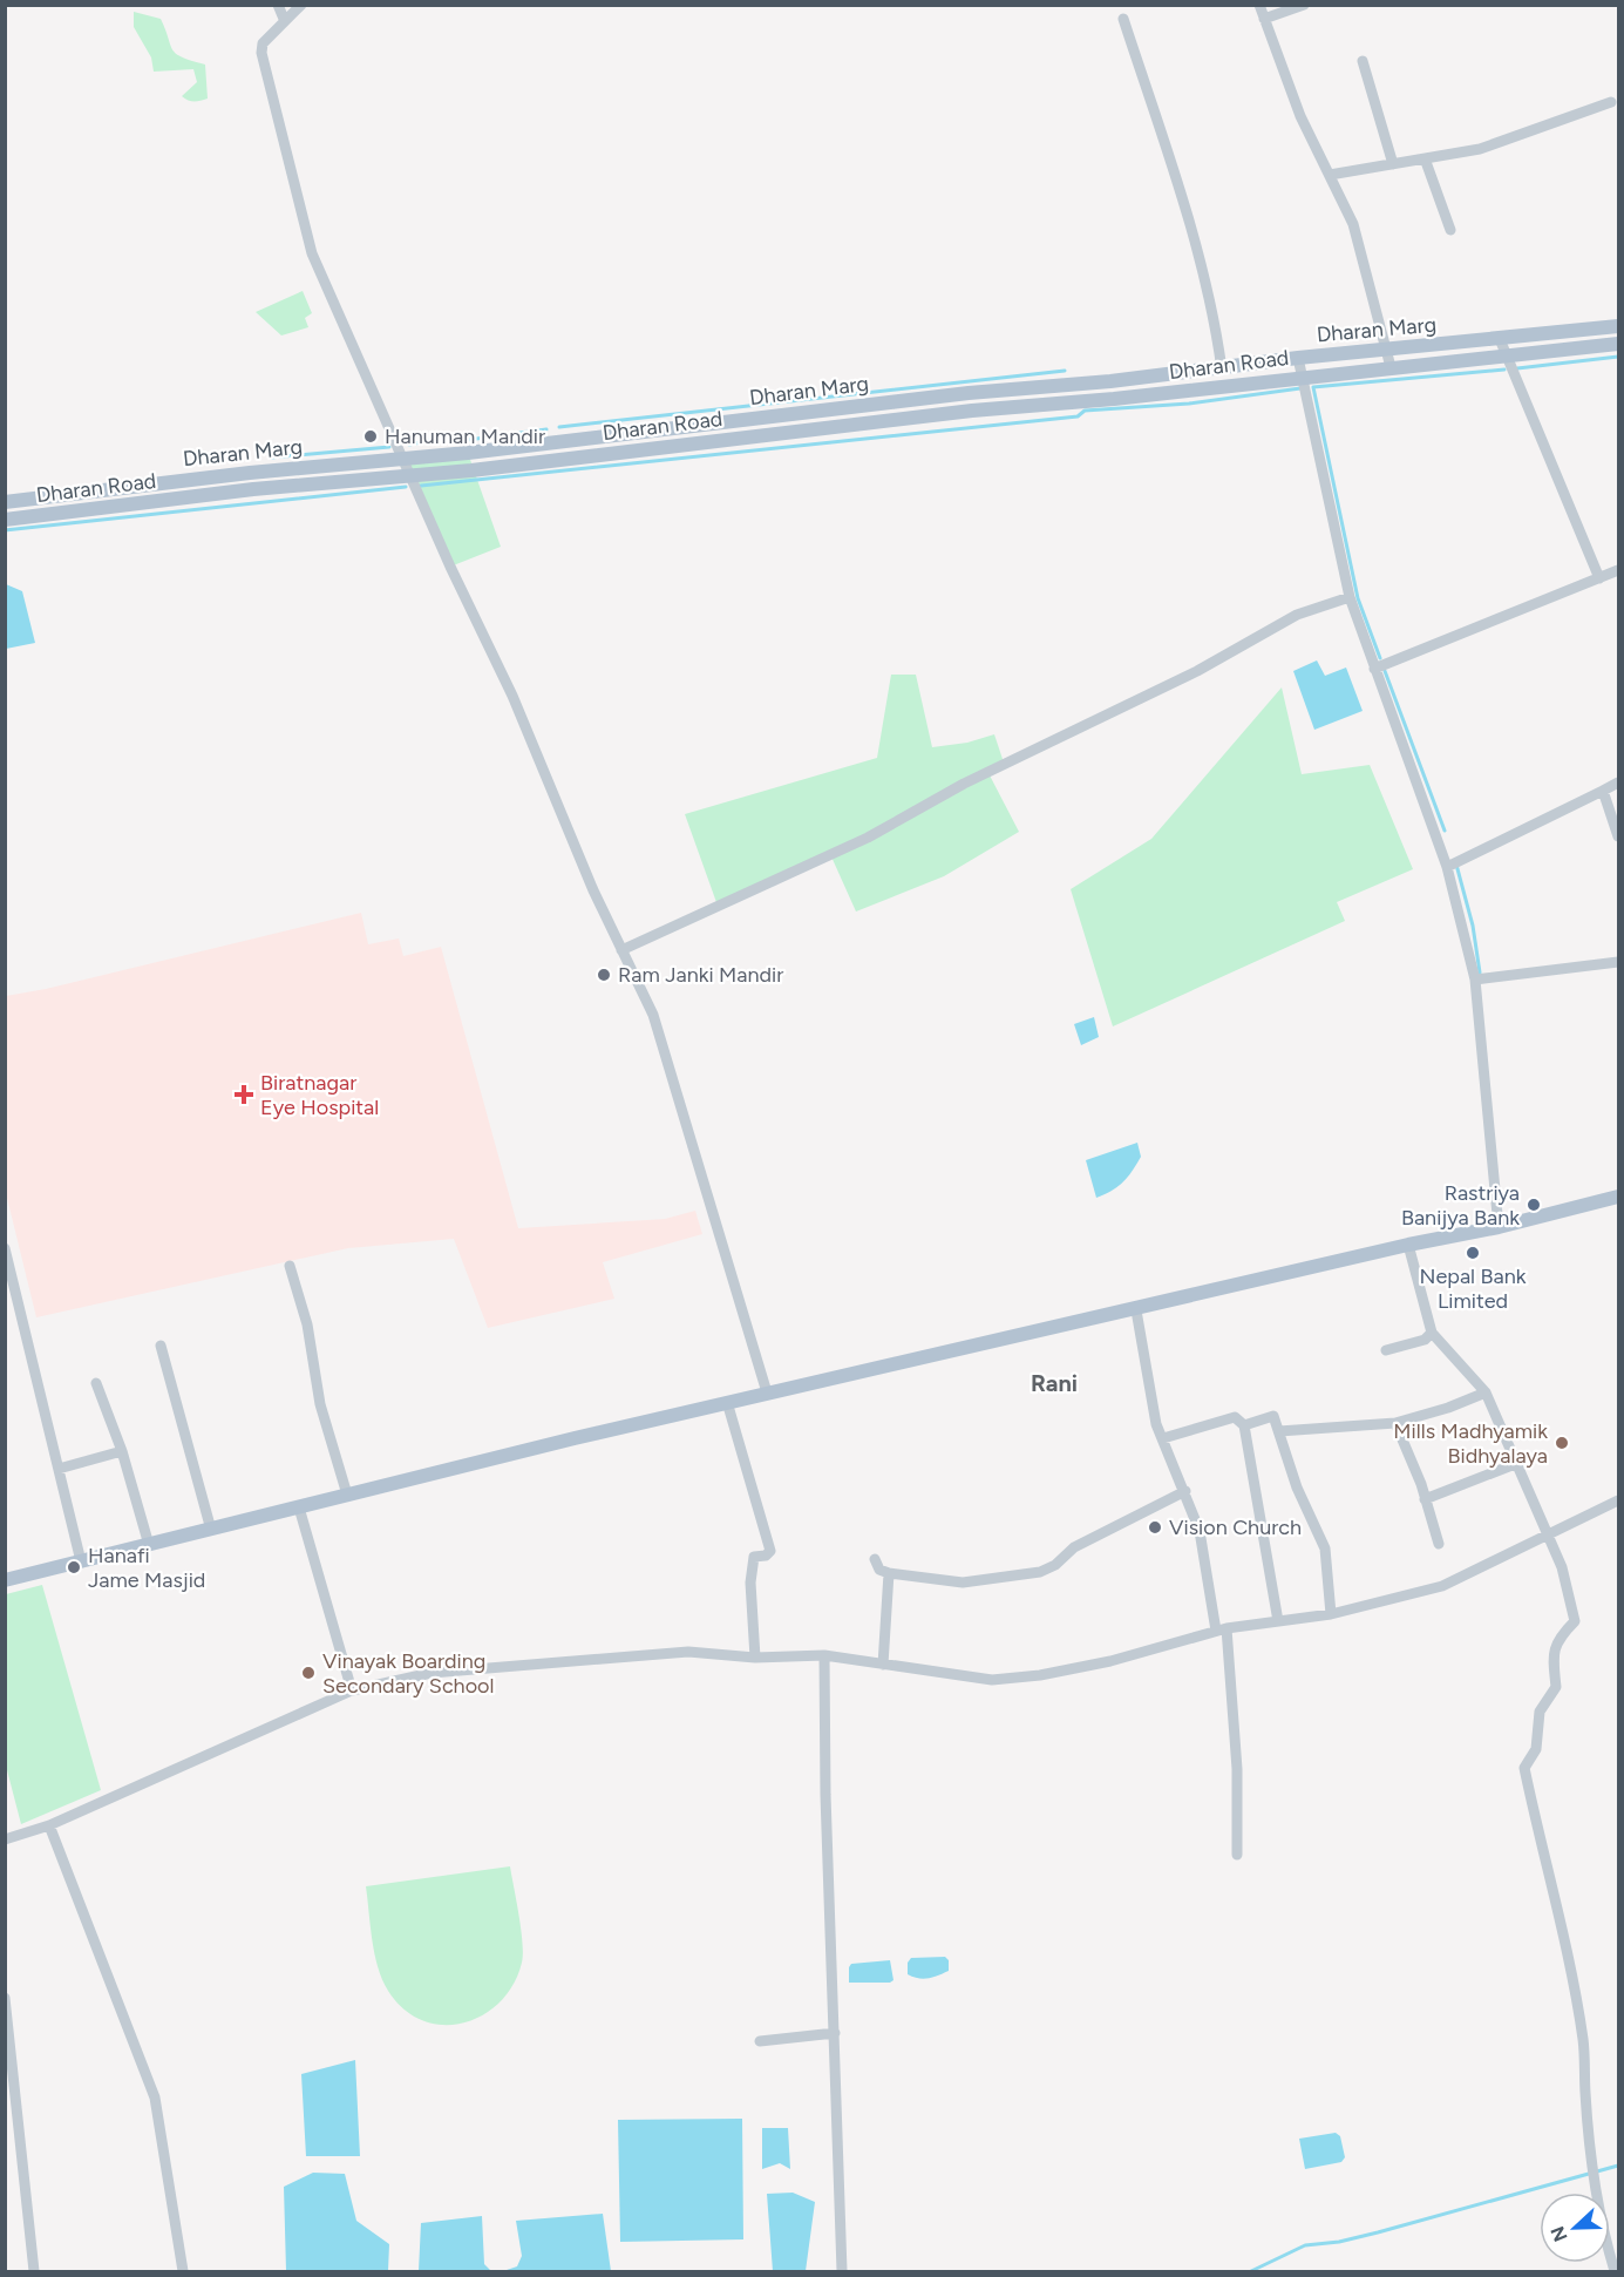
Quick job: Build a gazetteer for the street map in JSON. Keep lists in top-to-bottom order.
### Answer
{
  "streets": {
    "main road": ["Dharan Marg", "Dharan Road"]
  },
  "districts": ["Rani"],
  "places": {
    "other": [
      "Hanuman Mandir",
      "Ram Janki Mandir",
      "Rastriya Banijya Bank",
      "Nepal Bank Limited",
      "Mills Madhyamik Bidhyalaya",
      "Vision Church",
      "Hanafi Jame Masjid",
      "Vinayak Boarding Secondary School"
    ],
    "health": ["Biratnagar Eye Hospital"]
  },
  "north": "left"
}
